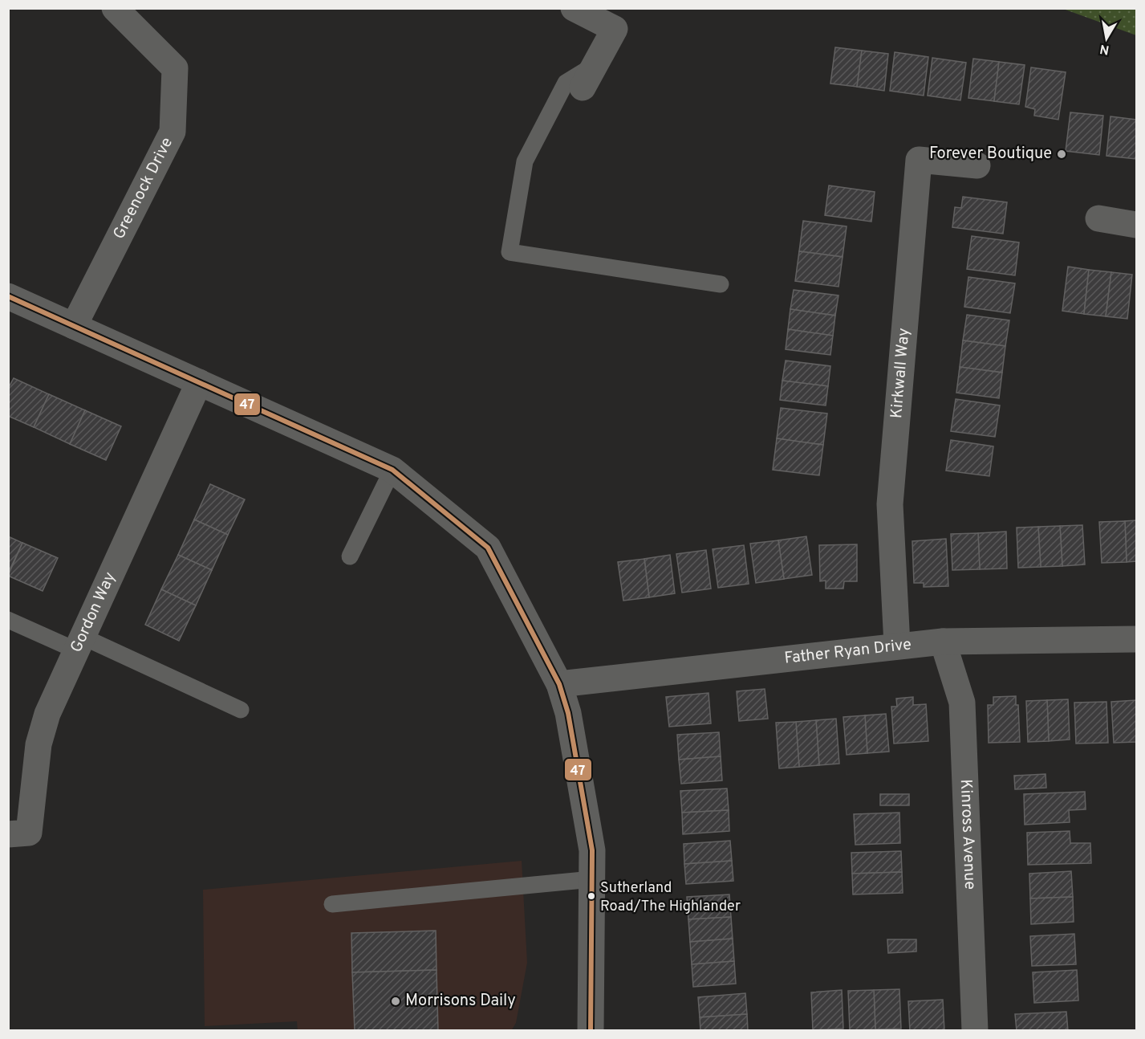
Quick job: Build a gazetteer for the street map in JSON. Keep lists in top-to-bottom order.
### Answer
{
  "streets": {
    "street": [
      "Greenock Drive",
      "Kirkwall Way",
      "Gordon Way",
      "Father Ryan Drive",
      "Kinross Avenue"
    ]
  },
  "crossings": [
    ["Kirkwall Way", "Father Ryan Drive"],
    ["Father Ryan Drive", "Kinross Avenue"]
  ],
  "places": ["Forever Boutique", "Sutherland Road/The Highlander", "Morrisons Daily"],
  "lines": ["transit line 47"],
  "north": "bottom"
}
